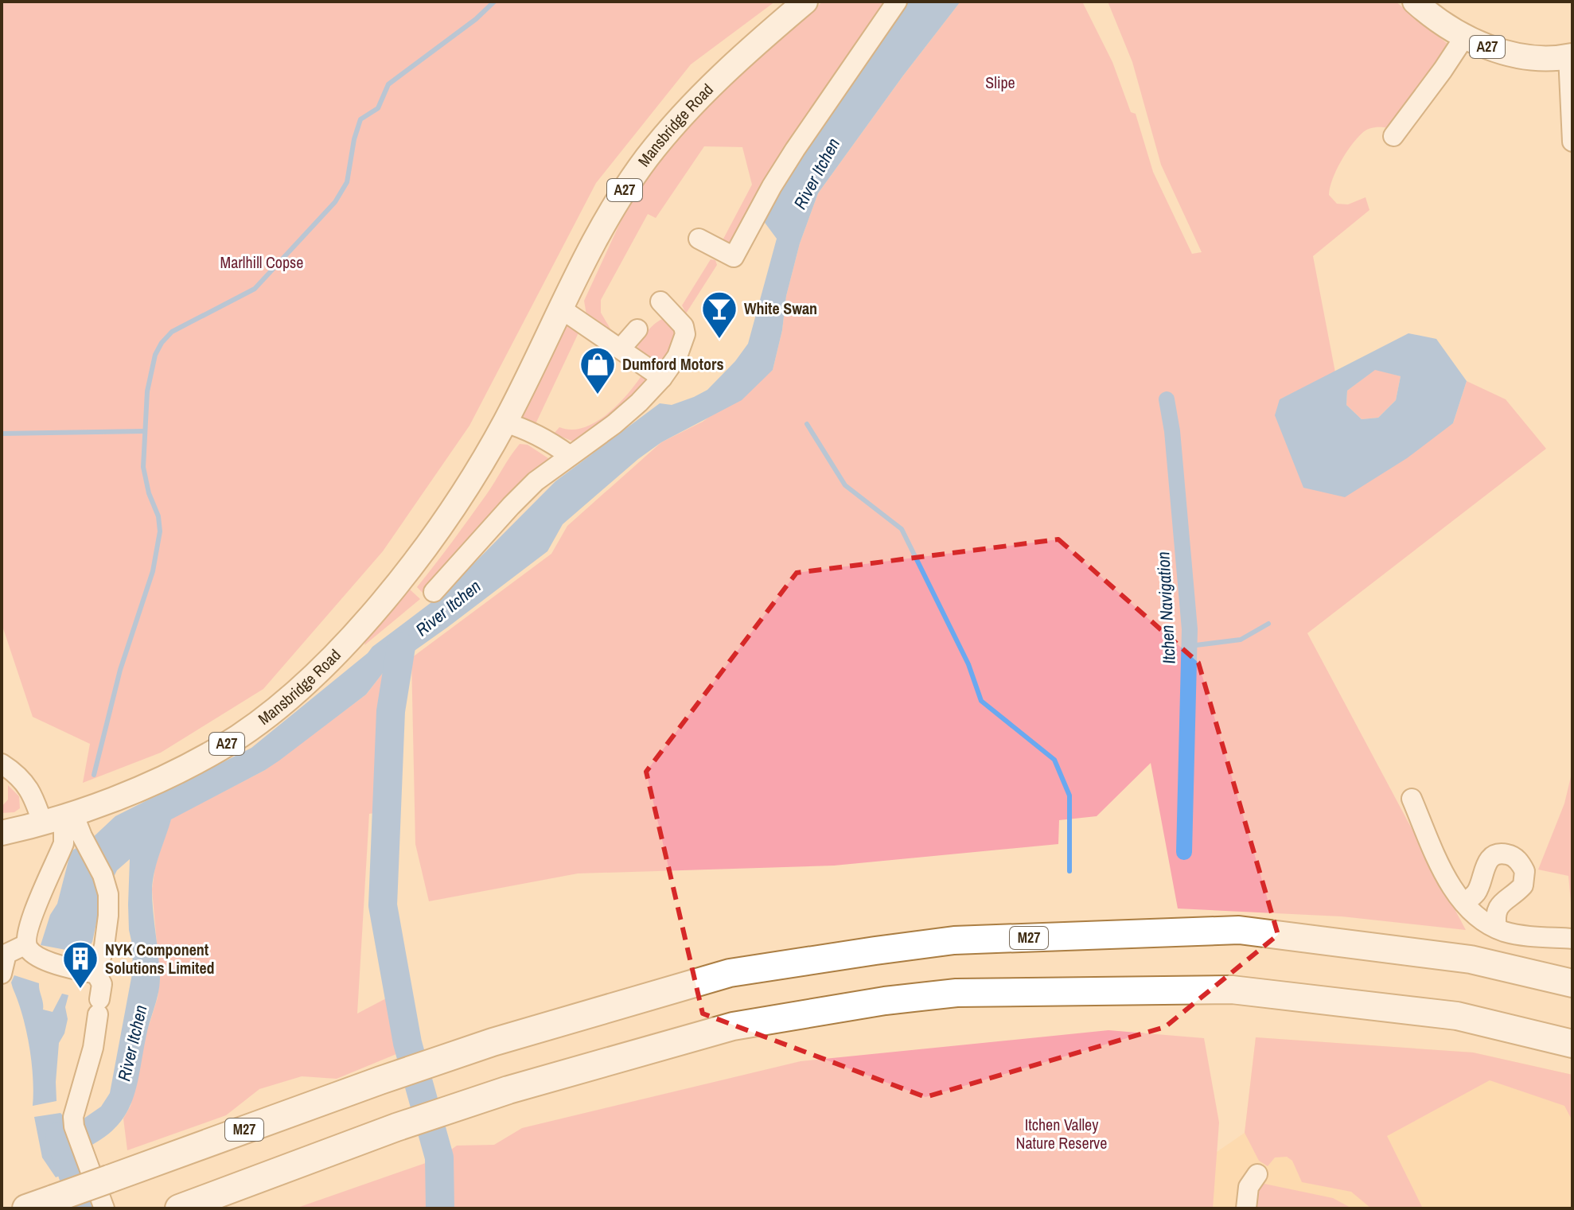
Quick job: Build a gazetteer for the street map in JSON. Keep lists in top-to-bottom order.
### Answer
{
  "streets": {
    "highway": ["M27"],
    "main road": ["A27", "Mansbridge Road"]
  },
  "water": ["River Itchen", "Itchen Navigation"],
  "parks": ["Slipe", "Marlhill Copse", "Itchen Valley Nature Reserve"],
  "places": {
    "bar": ["White Swan"],
    "shop": ["Dumford Motors"],
    "building": ["NYK Component Solutions Limited"]
  }
}
